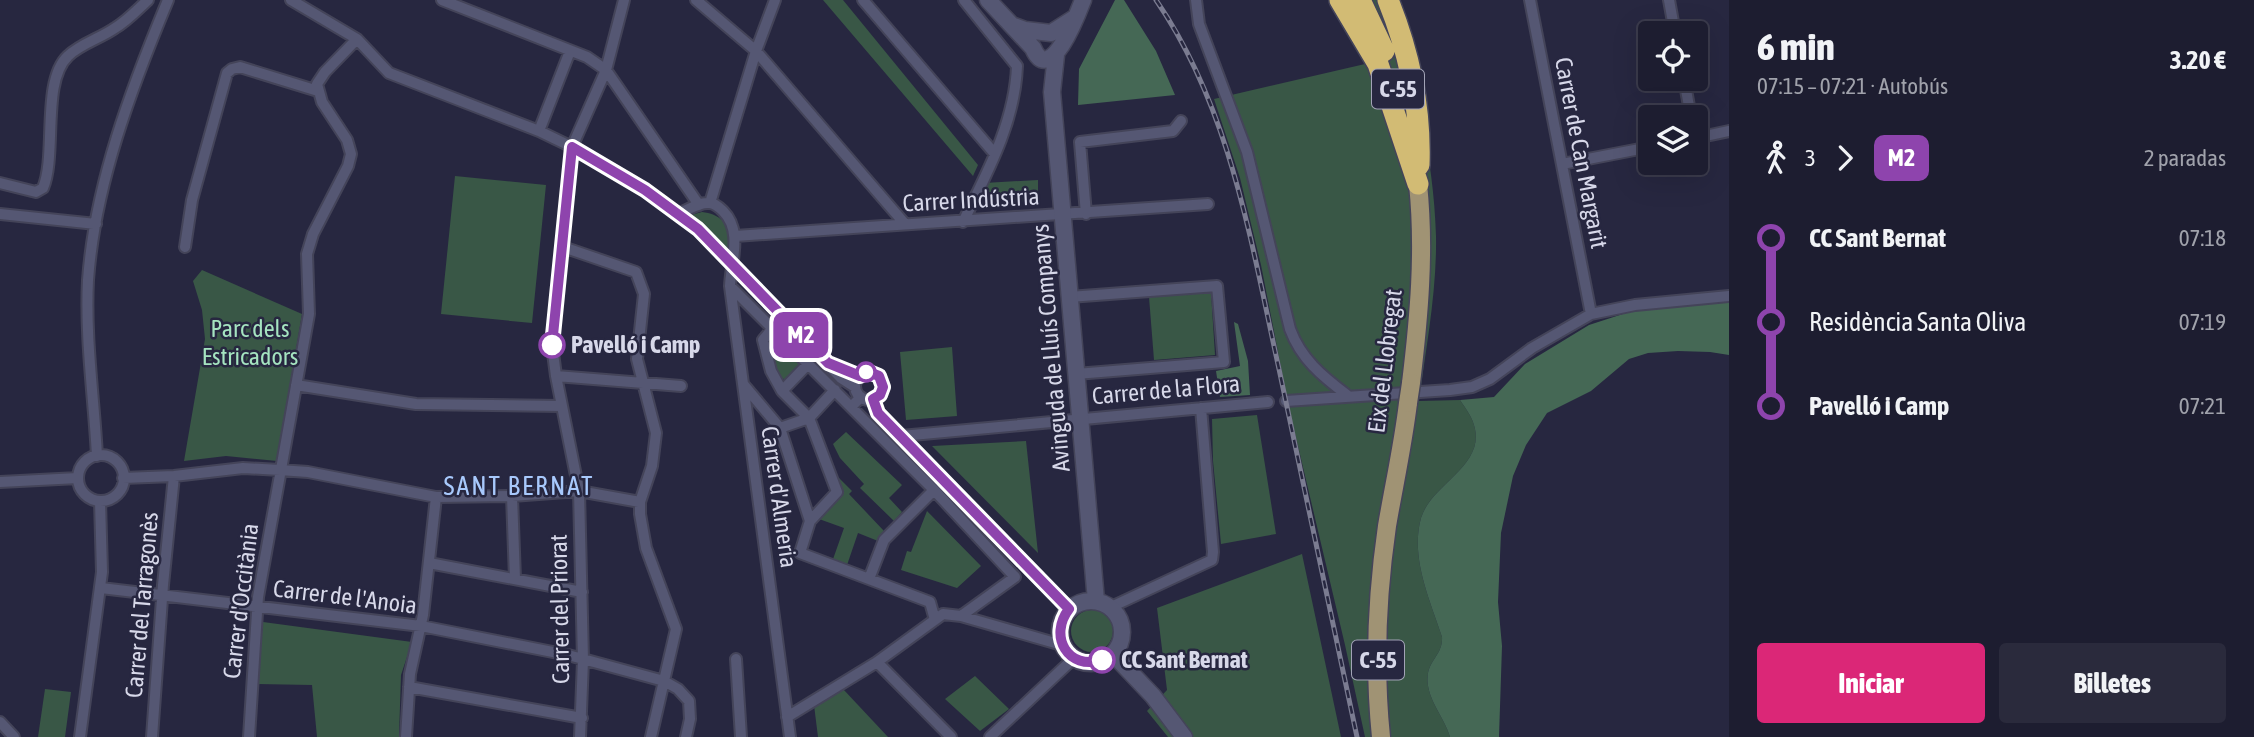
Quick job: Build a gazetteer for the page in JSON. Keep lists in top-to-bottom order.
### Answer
{
  "streets": {
    "highway": ["C-55", "Eix del Llobregat"],
    "street": [
      "Carrer de Can Margarit",
      "Carrer Indústria",
      "Avinguda de Lluís Companys",
      "Carrer de la Flora",
      "Carrer d'Almeria",
      "Carrer de l'Anoia",
      "Carrer d'Occitània",
      "Carrer del Tarragonès",
      "Carrer del Priorat"
    ]
  },
  "crossings": [
    ["Carrer Indústria", "Avinguda de Lluís Companys"],
    ["Carrer Indústria", "Carrer d'Almeria"],
    ["Avinguda de Lluís Companys", "Carrer de la Flora"],
    ["Carrer de l'Anoia", "Carrer d'Occitània"],
    ["Carrer de l'Anoia", "Carrer del Tarragonès"],
    ["Carrer de l'Anoia", "Carrer del Priorat"]
  ],
  "districts": ["SANT BERNAT"],
  "parks": ["Parc dels Estricadors"],
  "places": ["Pavelló i Camp", "CC Sant Bernat"],
  "lines": ["bus line M2"],
  "page": {
    "on_map": "M2",
    "heading": ["6 min", "07:15 – 07:21 · Autobús", "3.20 €"],
    "legs": ["3", "M2", "2 paradas"],
    "list": [
      {
        "name": "CC Sant Bernat",
        "value": "07:18"
      },
      {
        "name": "Residència Santa Oliva",
        "value": "07:19"
      },
      {
        "name": "Pavelló i Camp",
        "value": "07:21"
      }
    ],
    "buttons": ["Iniciar", "Billetes"]
  }
}
